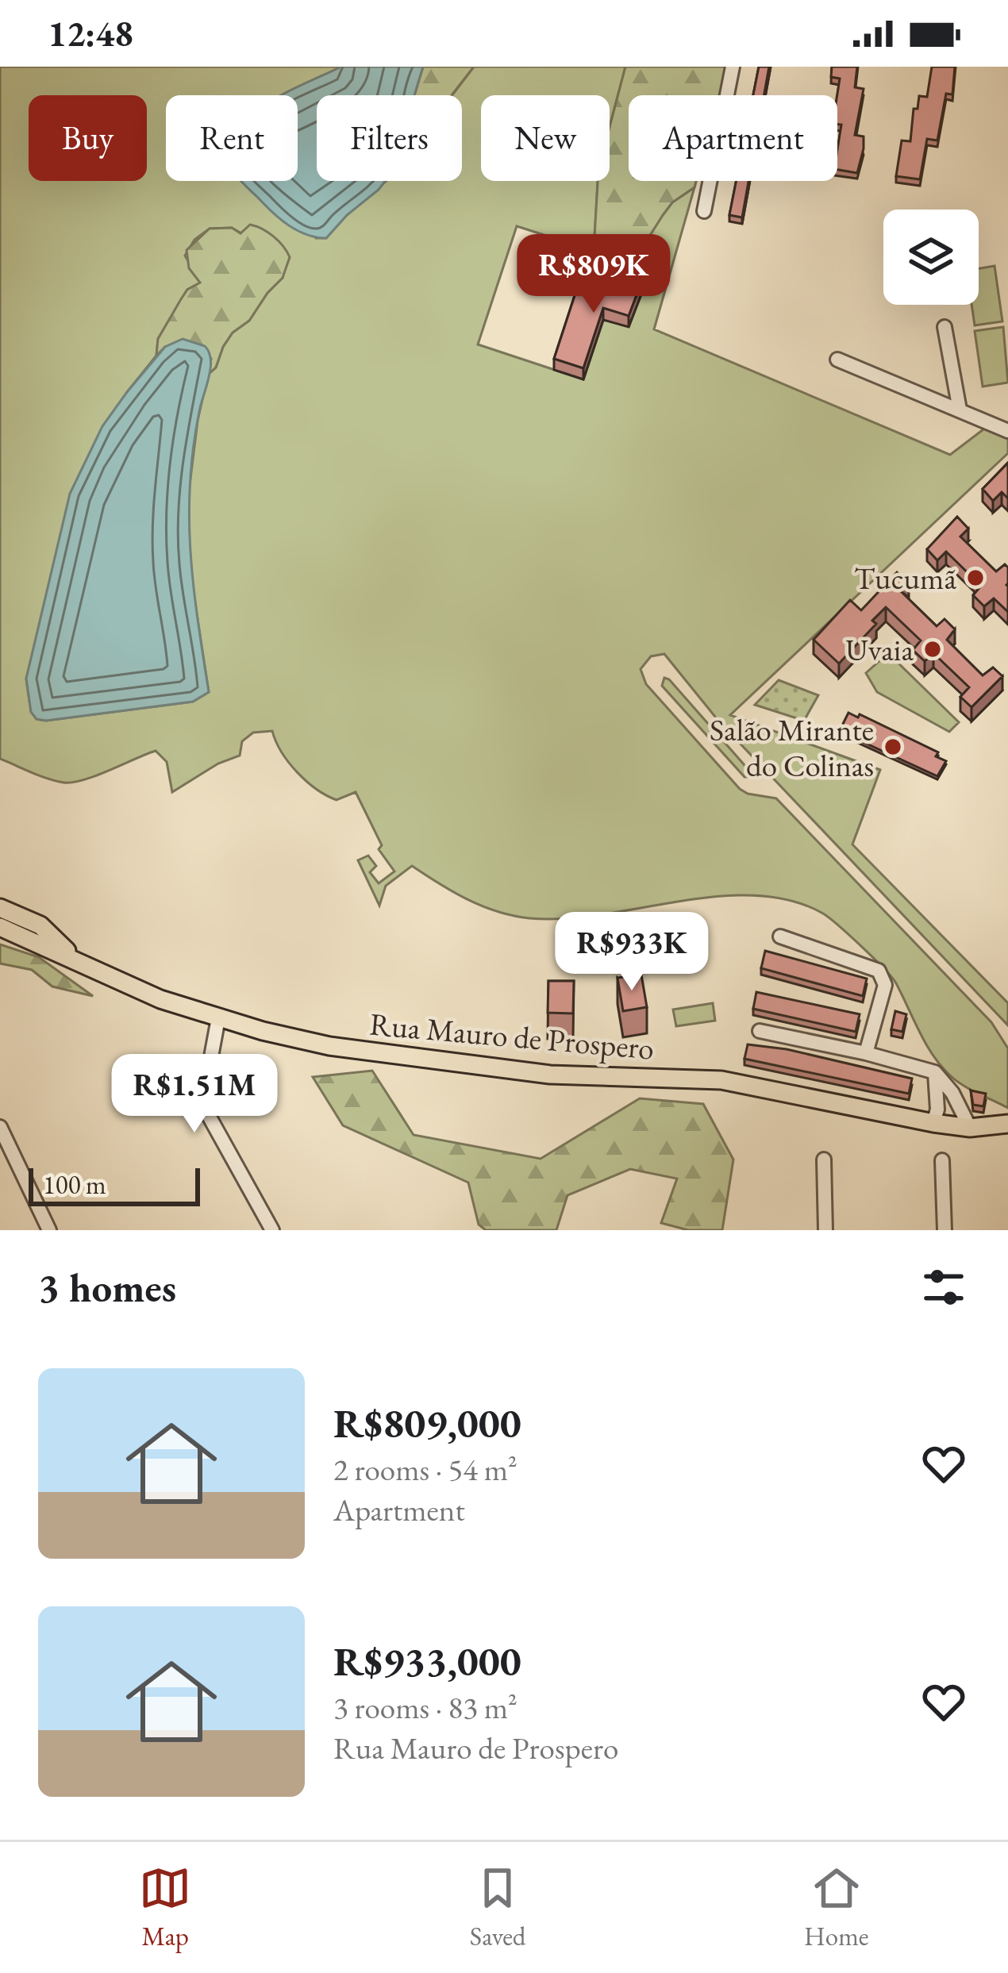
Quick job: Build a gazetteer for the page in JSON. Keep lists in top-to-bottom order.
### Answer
{
  "streets": {
    "main road": ["Rua Mauro de Prospero"]
  },
  "places": ["Tucumã", "Uvaia", "Salão Mirante do Colinas"],
  "scale_bar": "100 m",
  "page": {
    "status": "12:48",
    "chip": [
      "Buy",
      "Rent",
      "Filters",
      "New",
      "Apartment"
    ],
    "price": ["R$809K", "R$933K", "R$1.51M"],
    "scale": "100 m",
    "heading": "3 homes",
    "list": [
      {
        "name": "R$809,000",
        "note": "2 rooms · 54 m² · Apartment"
      },
      {
        "name": "R$933,000",
        "note": "3 rooms · 83 m² · Rua Mauro de Prospero"
      }
    ],
    "tabs": ["Map", "Saved", "Home"]
  }
}
